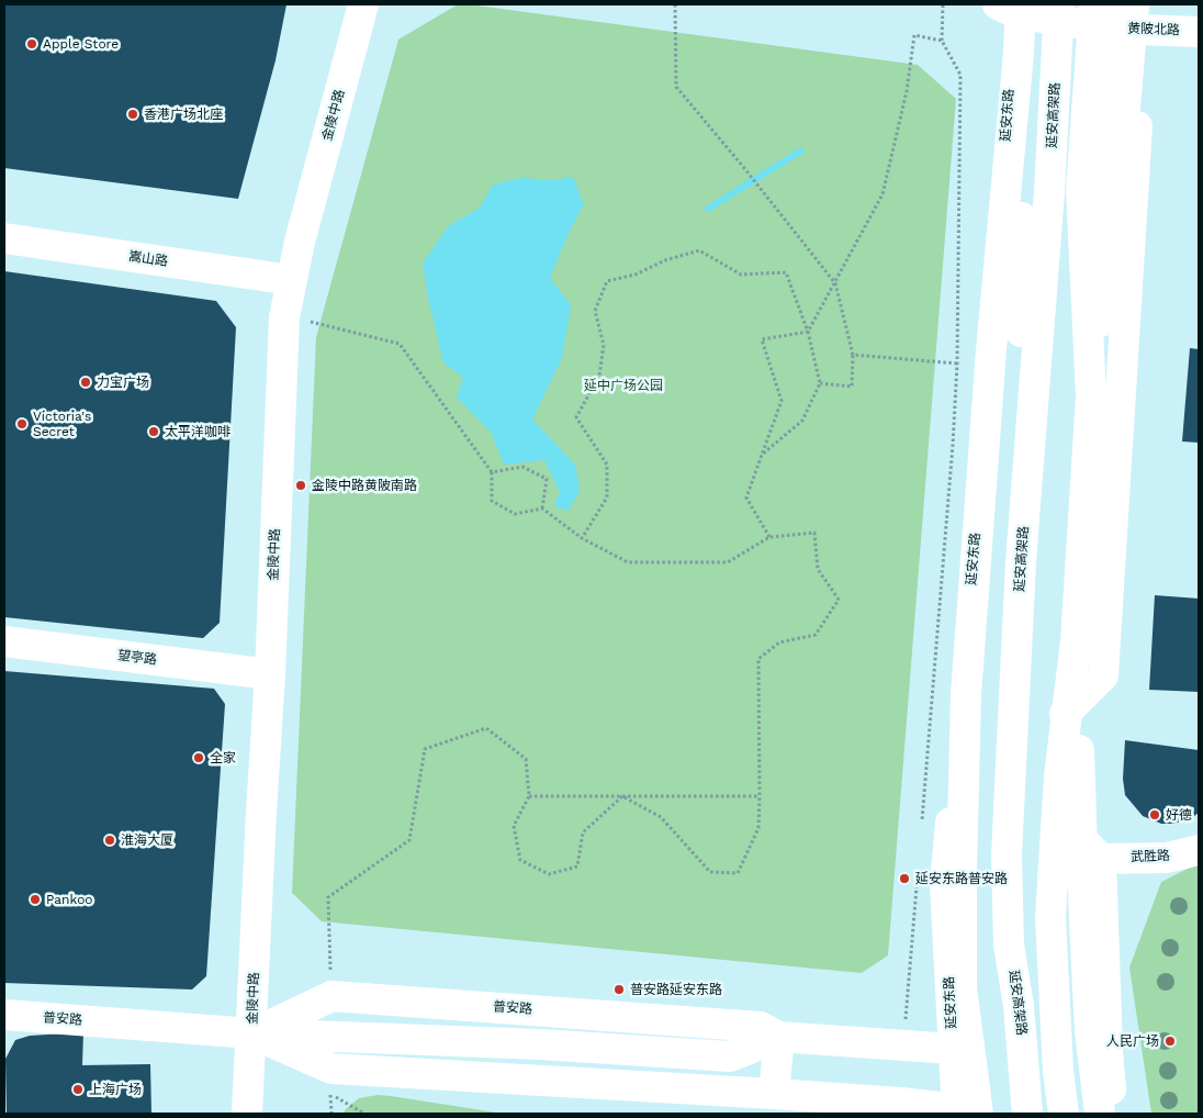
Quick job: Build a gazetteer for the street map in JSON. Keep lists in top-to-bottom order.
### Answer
{
  "streets": {
    "main road": [
      "黄陂北路",
      "金陵中路",
      "延安东路",
      "延安高架路",
      "嵩山路",
      "望亭路",
      "武胜路",
      "普安路"
    ]
  },
  "crossings": [
    ["黄陂北路", "延安东路"],
    ["黄陂北路", "延安高架路"],
    ["金陵中路", "嵩山路"],
    ["金陵中路", "望亭路"],
    ["金陵中路", "普安路"],
    ["延安东路", "普安路"]
  ],
  "parks": ["延中广场公园"],
  "places": [
    "Apple Store",
    "香港广场北座",
    "力宝广场",
    "Victoria's Secret",
    "太平洋咖啡",
    "金陵中路黄陂南路",
    "全家",
    "好德",
    "淮海大厦",
    "延安东路普安路",
    "Pankoo",
    "普安路延安东路",
    "人民广场",
    "上海广场"
  ]
}
